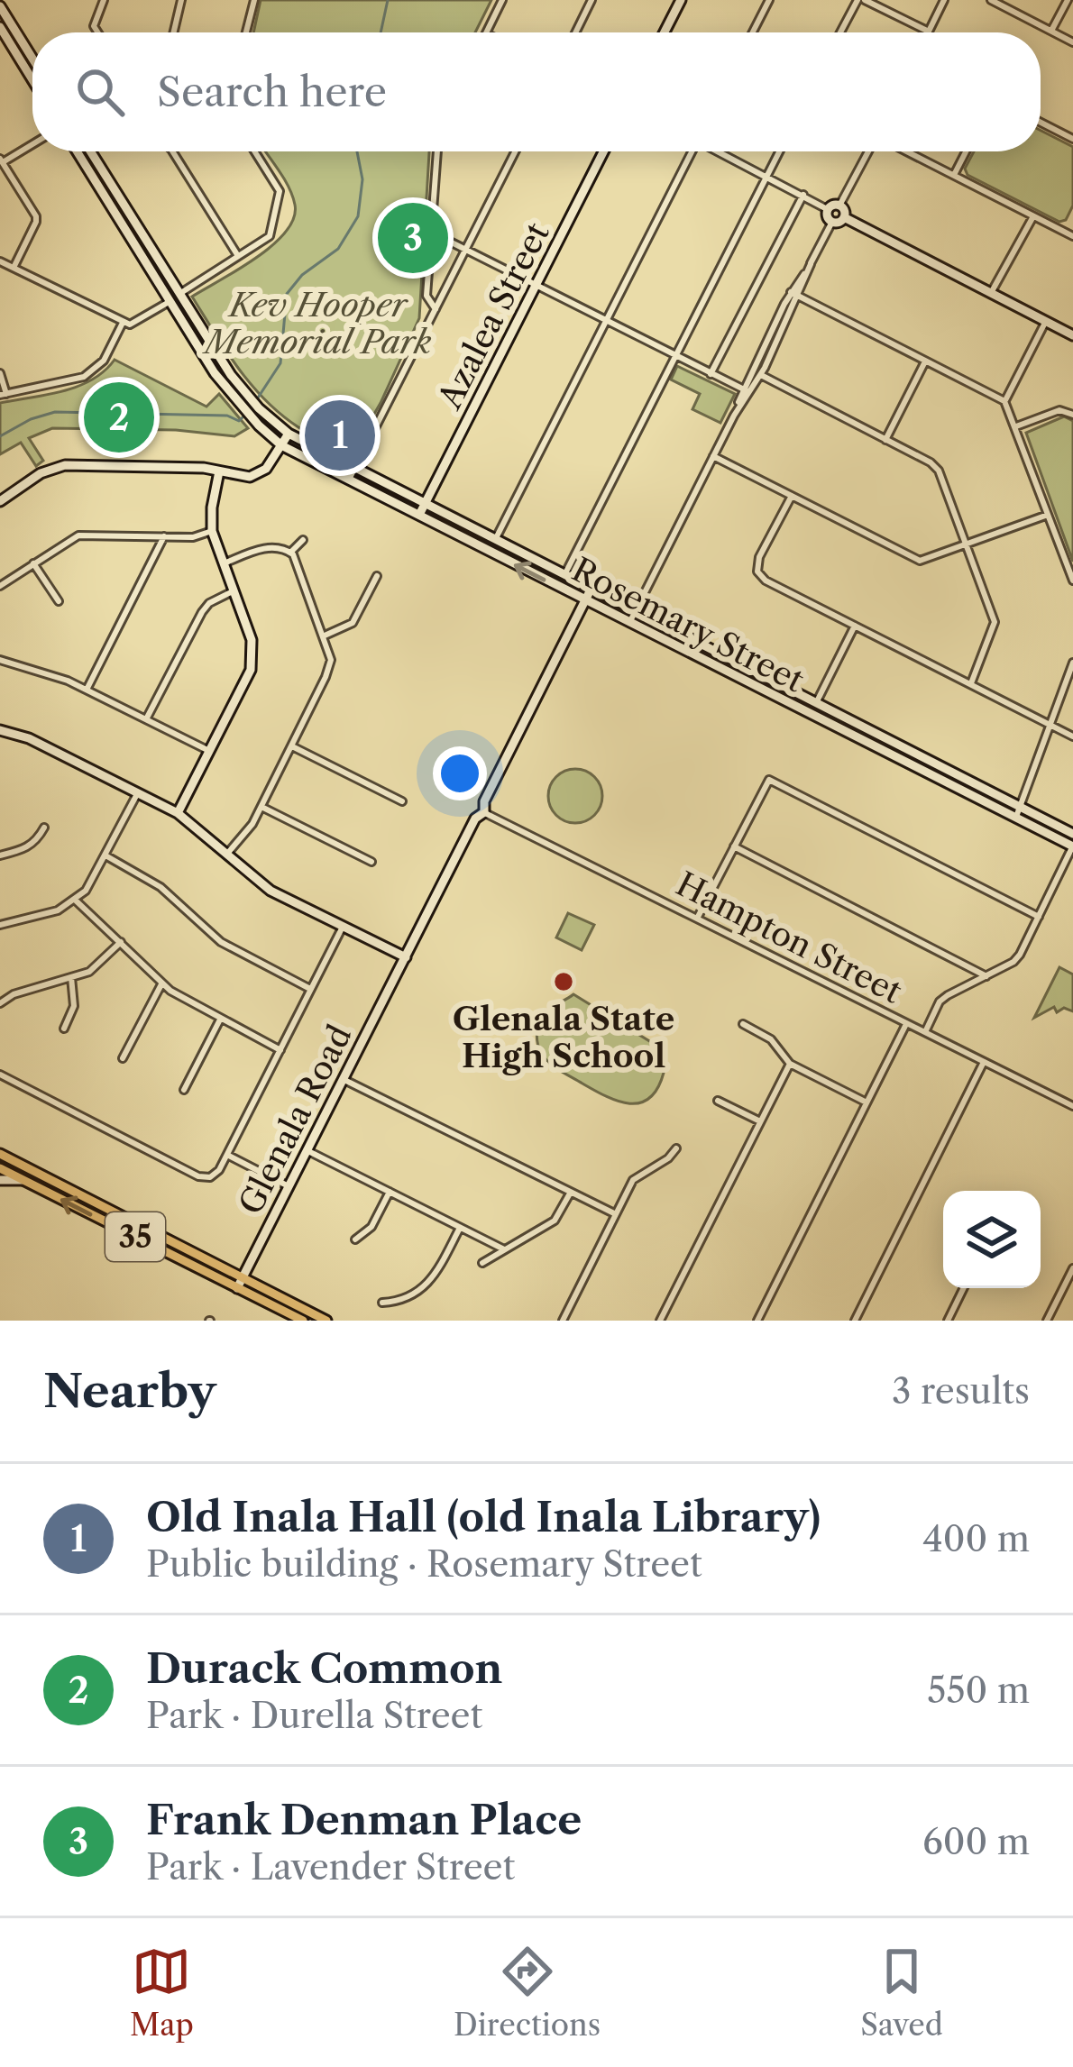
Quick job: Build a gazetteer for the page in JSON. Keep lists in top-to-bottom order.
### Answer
{
  "streets": {
    "main road": ["35"],
    "street": [
      "Azalea Street",
      "Rosemary Street",
      "Hampton Street",
      "Glenala Road"
    ]
  },
  "crossings": [
    ["Azalea Street", "Rosemary Street"],
    ["Rosemary Street", "Glenala Road"],
    ["Hampton Street", "Glenala Road"],
    ["Glenala Road", "35"]
  ],
  "parks": ["Kev Hooper Memorial Park"],
  "places": ["Glenala State High School"],
  "page": {
    "search": "Search here",
    "pins": ["3", "2", "1"],
    "heading": ["Nearby", "3 results"],
    "list": [
      {
        "mark": "1",
        "name": "Old Inala Hall (old Inala Library)",
        "note": "Public building · Rosemary Street",
        "value": "400 m"
      },
      {
        "mark": "2",
        "name": "Durack Common",
        "note": "Park · Durella Street",
        "value": "550 m"
      },
      {
        "mark": "3",
        "name": "Frank Denman Place",
        "note": "Park · Lavender Street",
        "value": "600 m"
      }
    ],
    "nav": ["Map", "Directions", "Saved"]
  }
}
